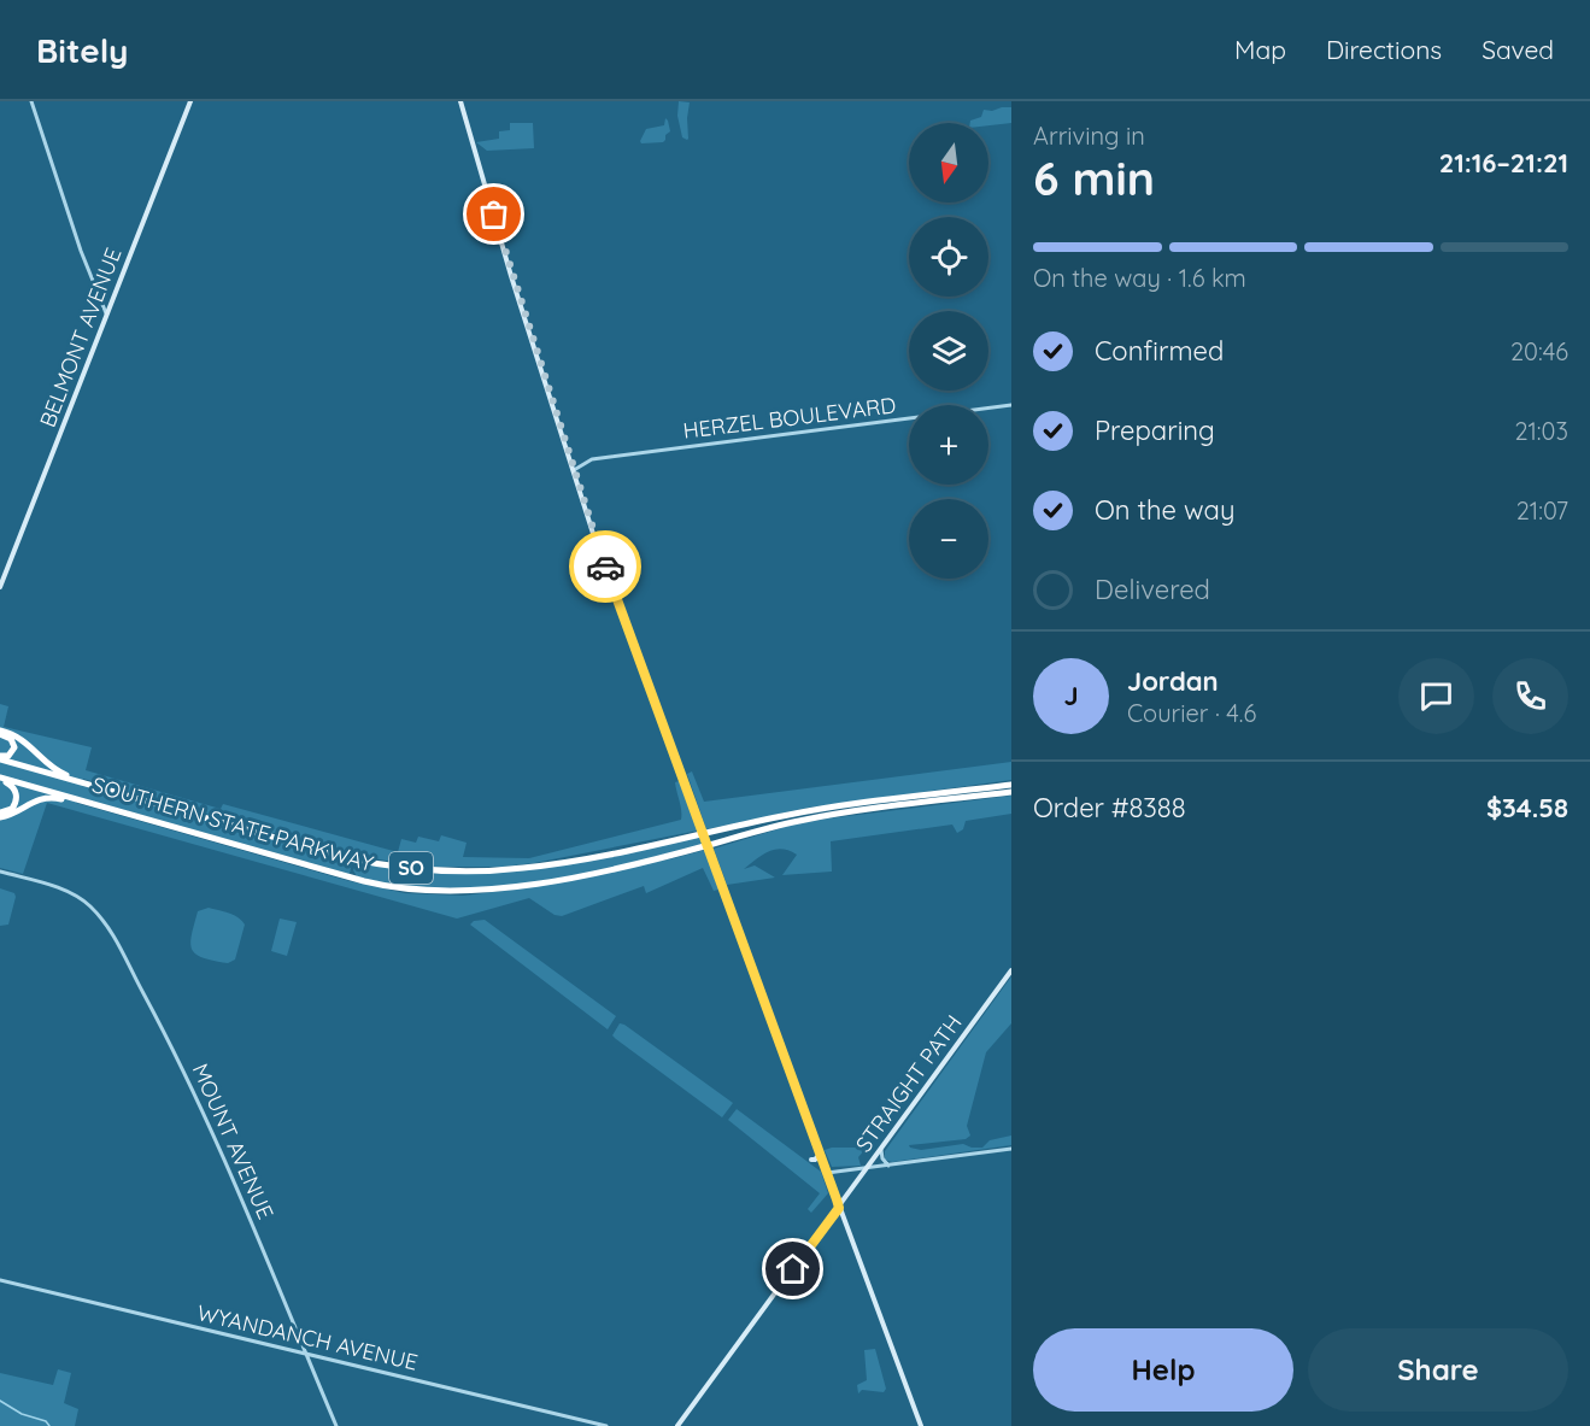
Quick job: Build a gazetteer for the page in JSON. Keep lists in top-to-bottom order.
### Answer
{
  "streets": {
    "highway": ["SOUTHERN STATE PARKWAY", "SO"],
    "main road": ["BELMONT AVENUE", "STRAIGHT PATH"],
    "street": ["HERZEL BOULEVARD", "MOUNT AVENUE", "WYANDANCH AVENUE"]
  },
  "crossings": [
    ["MOUNT AVENUE", "WYANDANCH AVENUE"]
  ],
  "north": "bottom",
  "page": {
    "header": "Bitely",
    "nav": ["Map", "Directions", "Saved"],
    "heading": ["6 min", "Arriving in", "21:16–21:21"],
    "panel": [
      "Jordan",
      "Courier · 4.6",
      "Order #8388",
      "$34.58"
    ],
    "map_buttons": ["+", "−"],
    "bar": "On the way · 1.6 km",
    "list": [
      ["Confirmed", "20:46"],
      ["Preparing", "21:03"],
      ["On the way", "21:07"],
      "Delivered"
    ],
    "round": "J",
    "buttons": ["Help", "Share"]
  }
}
